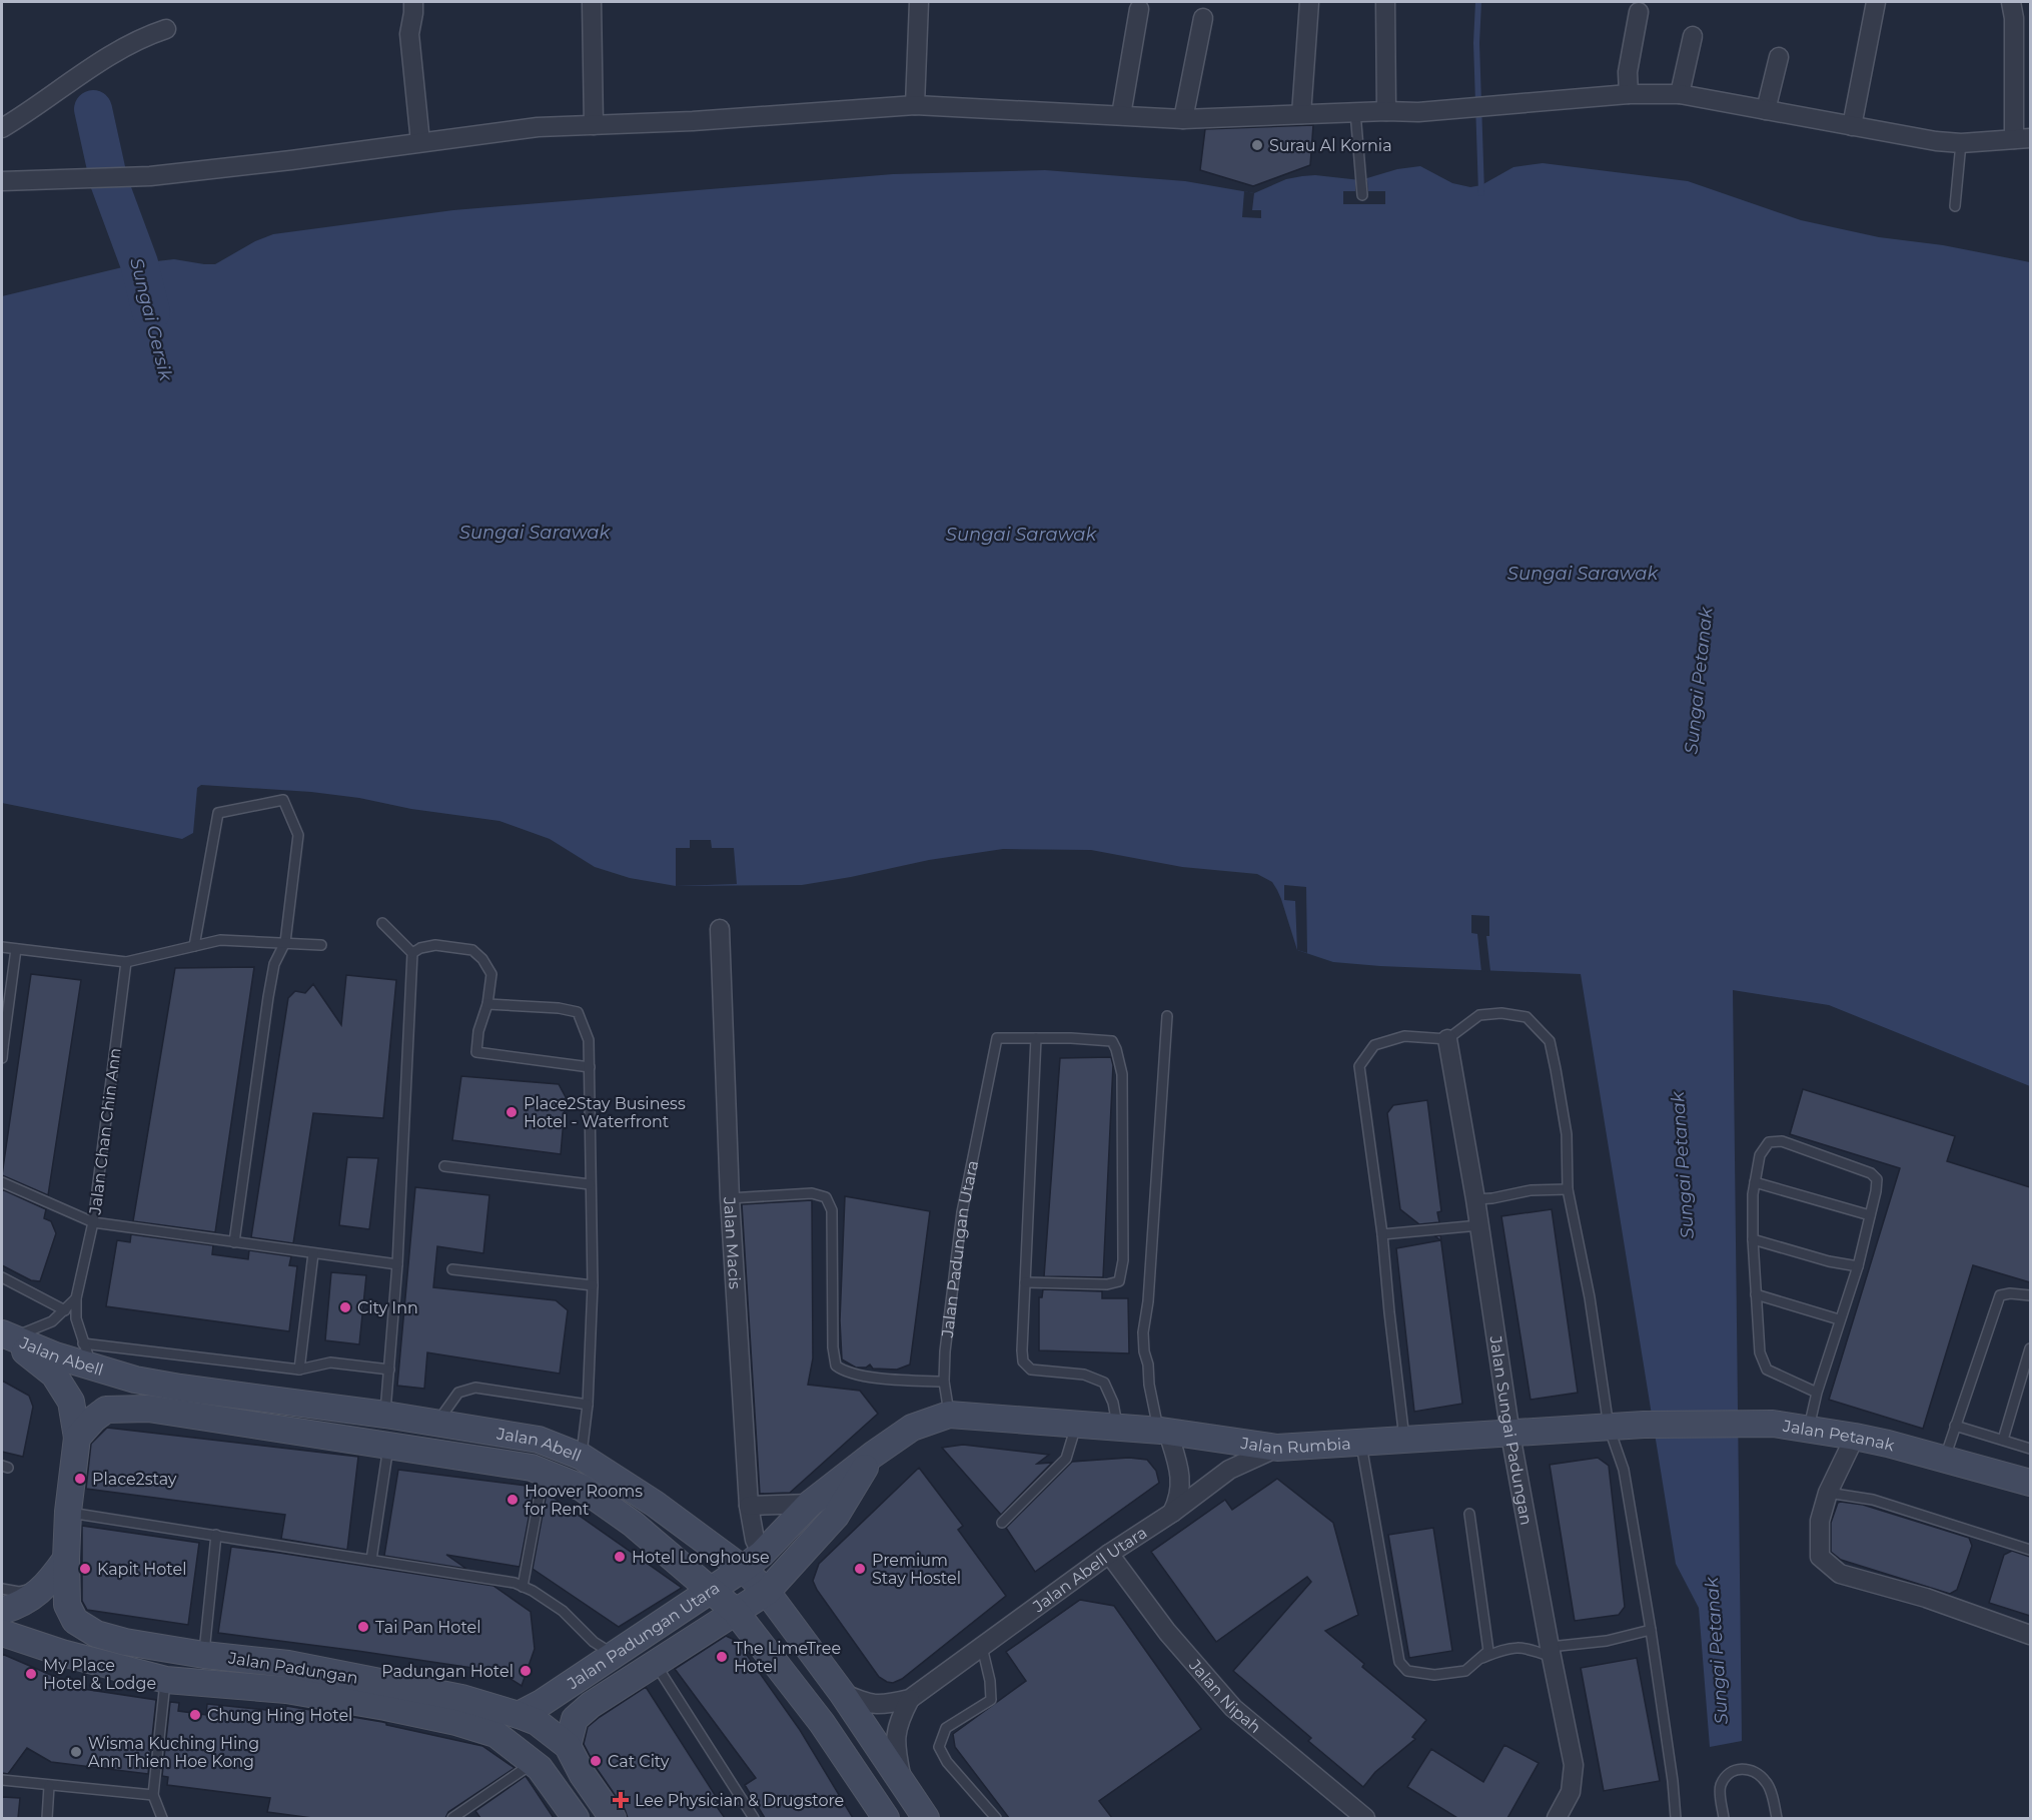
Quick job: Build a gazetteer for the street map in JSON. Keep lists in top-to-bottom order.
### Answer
{
  "streets": {
    "main road": [
      "Jalan Padungan Utara",
      "Jalan Abell",
      "Jalan Petanak",
      "Jalan Rumbia",
      "Jalan Padungan"
    ],
    "street": [
      "Jalan Macis",
      "Jalan Sungai Padungan",
      "Jalan Abell Utara",
      "Jalan Nipah"
    ],
    "lane": ["Jalan Chan Chin Ann"]
  },
  "crossings": [
    ["Jalan Chan Chin Ann", "Jalan Abell"],
    ["Jalan Macis", "Jalan Padungan Utara"],
    ["Jalan Macis", "Jalan Abell"],
    ["Jalan Padungan Utara", "Jalan Abell"],
    ["Jalan Padungan Utara", "Jalan Rumbia"],
    ["Jalan Padungan Utara", "Jalan Padungan"],
    ["Jalan Abell", "Jalan Padungan"],
    ["Jalan Sungai Padungan", "Jalan Rumbia"],
    ["Jalan Petanak", "Jalan Rumbia"],
    ["Jalan Rumbia", "Jalan Abell Utara"],
    ["Jalan Abell Utara", "Jalan Nipah"]
  ],
  "water": ["Sungai Gersik", "Sungai Sarawak", "Sungai Petanak"],
  "places": {
    "other": [
      "Surau Al Kornia",
      "Place2Stay Business Hotel - Waterfront",
      "City Inn",
      "Place2stay",
      "Hoover Rooms for Rent",
      "Hotel Longhouse",
      "Kapit Hotel",
      "Premium Stay Hostel",
      "Tai Pan Hotel",
      "The LimeTree Hotel",
      "Padungan Hotel",
      "My Place Hotel & Lodge",
      "Chung Hing Hotel",
      "Wisma Kuching Hing Ann Thien Hoe Kong",
      "Cat City"
    ],
    "health": ["Lee Physician & Drugstore"]
  }
}
